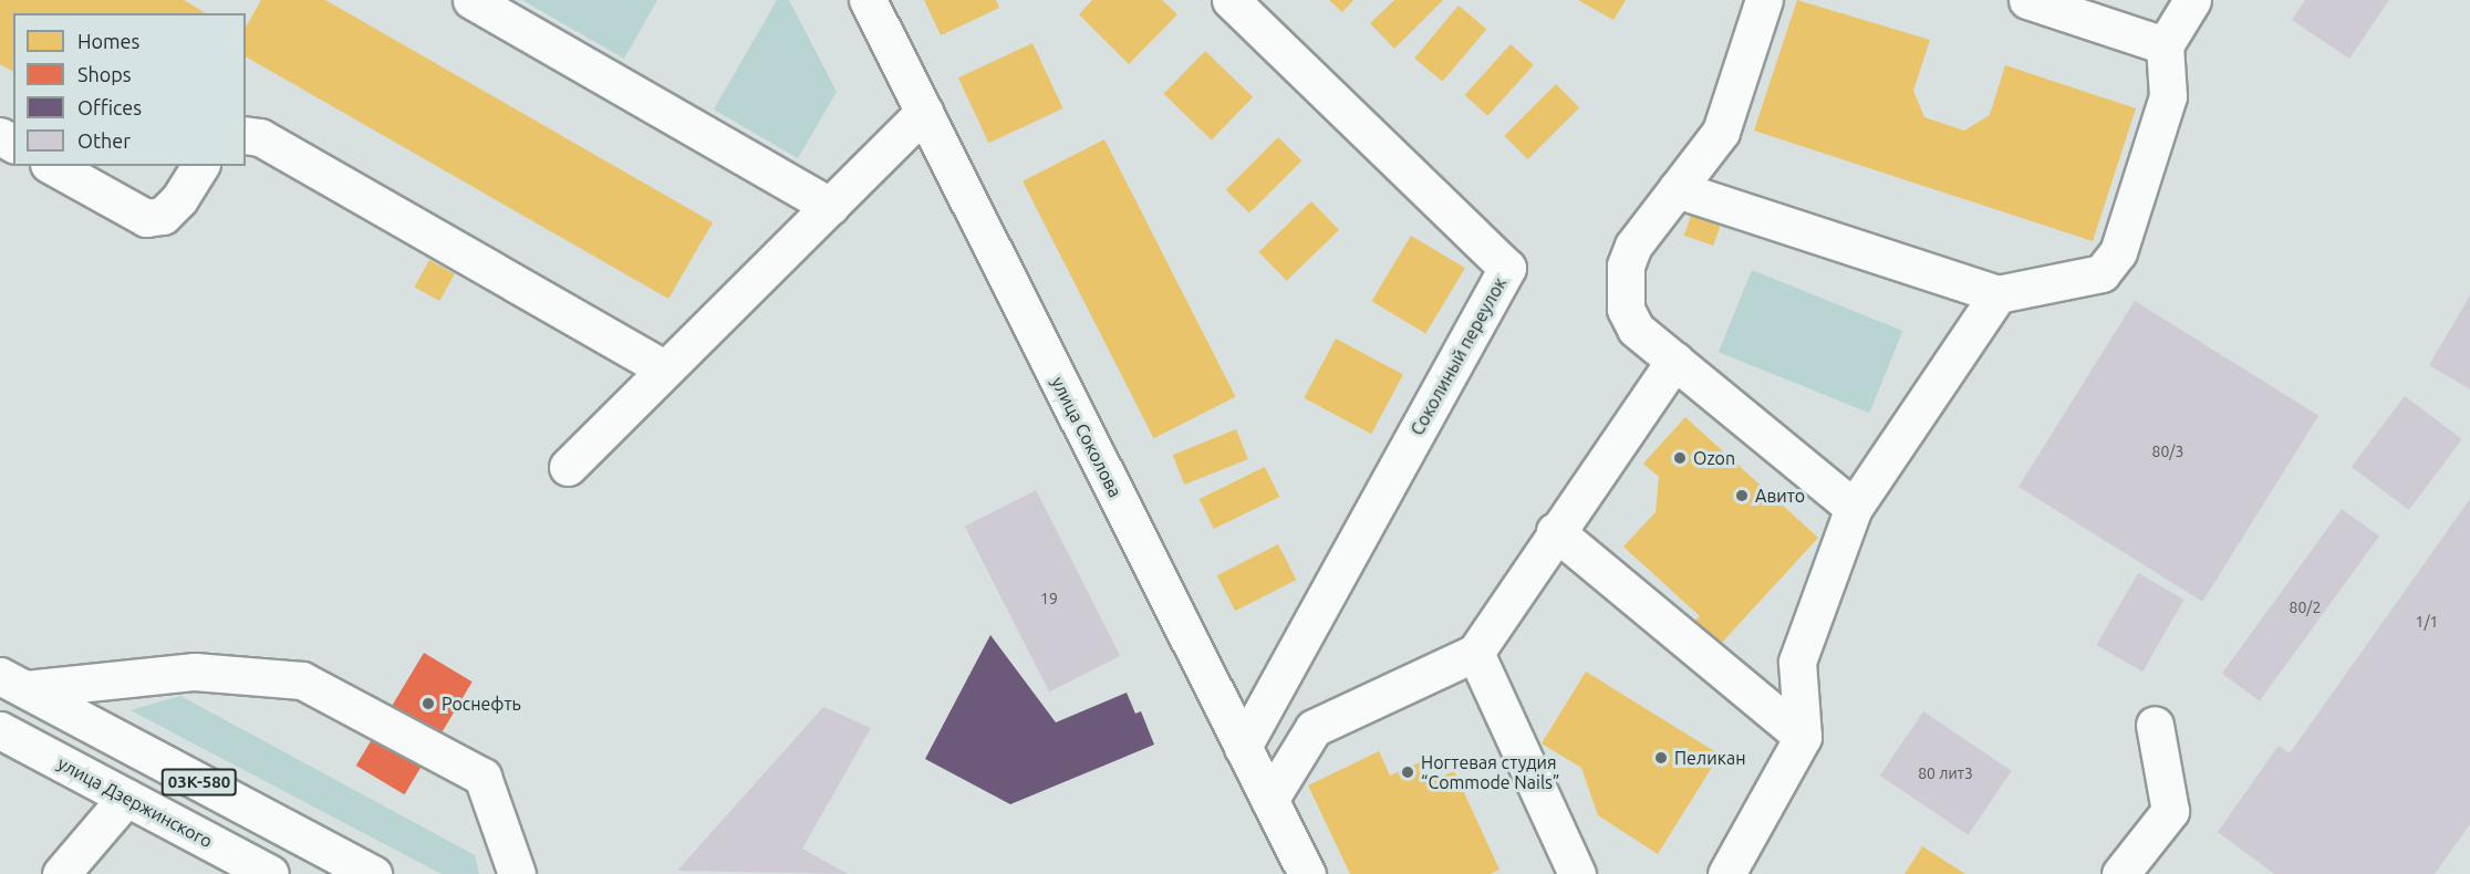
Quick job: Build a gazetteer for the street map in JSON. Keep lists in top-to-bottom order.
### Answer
{
  "streets": {
    "street": [
      "Соколиный переулок",
      "улица Соколова",
      "03К-580",
      "улица Дзержинского"
    ]
  },
  "crossings": [
    ["Соколиный переулок", "улица Соколова"],
    ["03К-580", "улица Дзержинского"]
  ],
  "places": [
    "Ozon",
    "Авито",
    "Роснефть",
    "Пеликан",
    "Ногтевая студия “Commode Nails”"
  ],
  "house_numbers": [
    "80/3",
    "19",
    "80/2",
    "1/1",
    "80 лит3"
  ],
  "legend": [
    "Homes",
    "Shops",
    "Offices",
    "Other"
  ]
}
